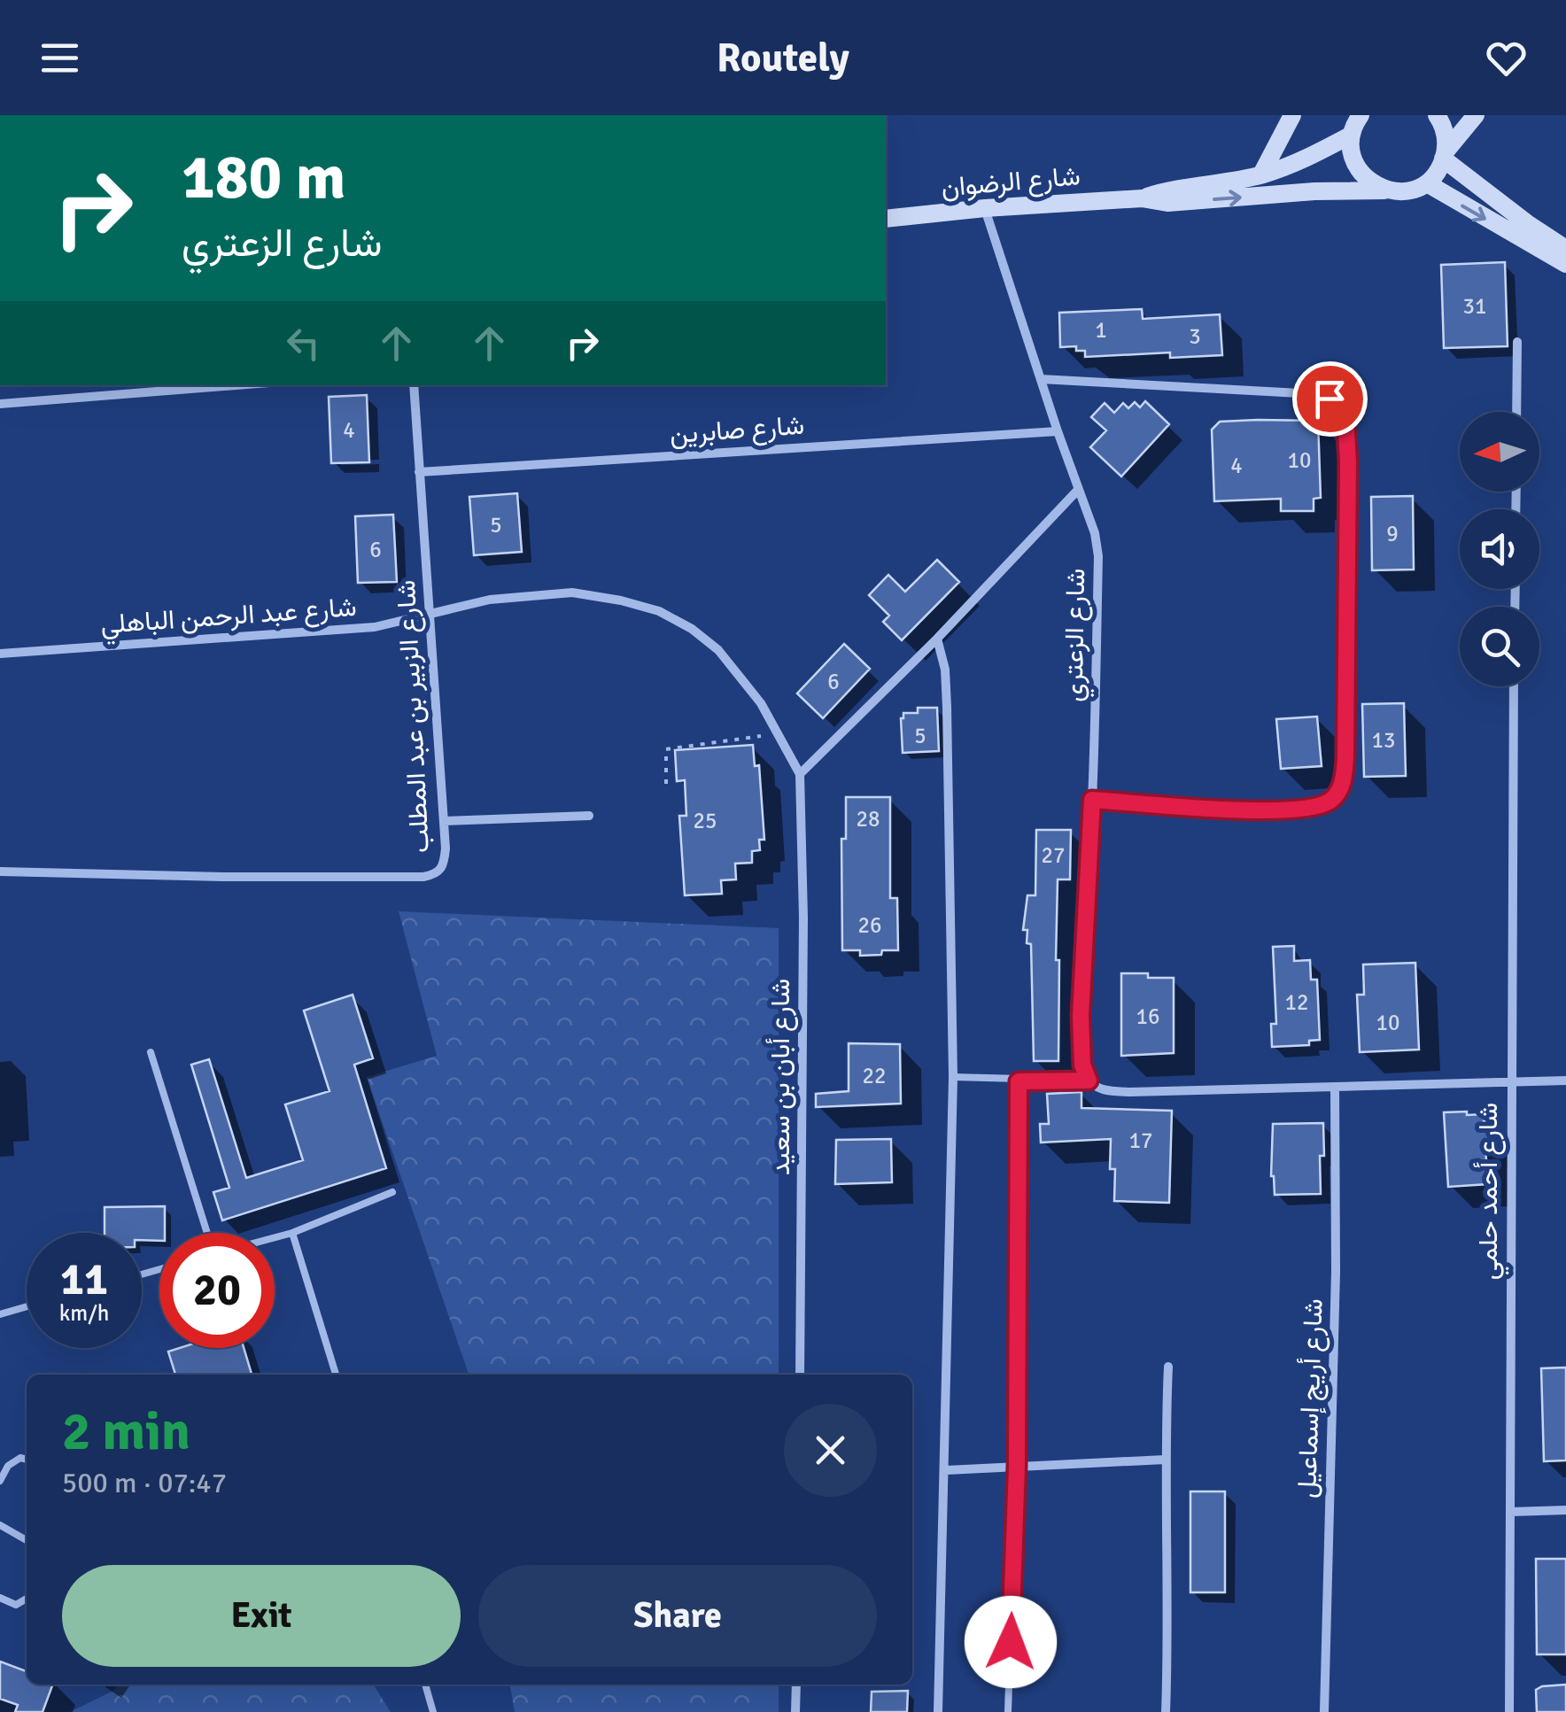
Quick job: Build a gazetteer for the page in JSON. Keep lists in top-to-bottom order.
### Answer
{
  "streets": {
    "main road": ["شارع الرضوان"],
    "street": [
      "شارع صابرين",
      "شارع عبد الرحمن الباهلي",
      "شارع الزعتري",
      "شارع الزبير بن عبد المطلب",
      "شارع أبان بن سعيد",
      "شارع أحمد حلمي",
      "شارع أريج إسماعيل"
    ]
  },
  "crossings": [
    ["شارع الرضوان", "شارع الزعتري"],
    ["شارع صابرين", "شارع الزعتري"],
    ["شارع صابرين", "شارع الزبير بن عبد المطلب"],
    ["شارع عبد الرحمن الباهلي", "شارع الزبير بن عبد المطلب"],
    ["شارع عبد الرحمن الباهلي", "شارع أبان بن سعيد"]
  ],
  "house_numbers": [
    "31",
    "1",
    "3",
    "4",
    "10",
    "4",
    "5",
    "9",
    "6",
    "6",
    "5",
    "13",
    "28",
    "25",
    "27",
    "26",
    "12",
    "16",
    "10",
    "22",
    "17"
  ],
  "north": "left",
  "page": {
    "header": "Routely",
    "turn": ["180 m", "شارع الزعتري"],
    "speed": "11 km/h",
    "limit": "20",
    "heading": ["2 min", "500 m · 07:47"],
    "buttons": ["Exit", "Share"]
  }
}
